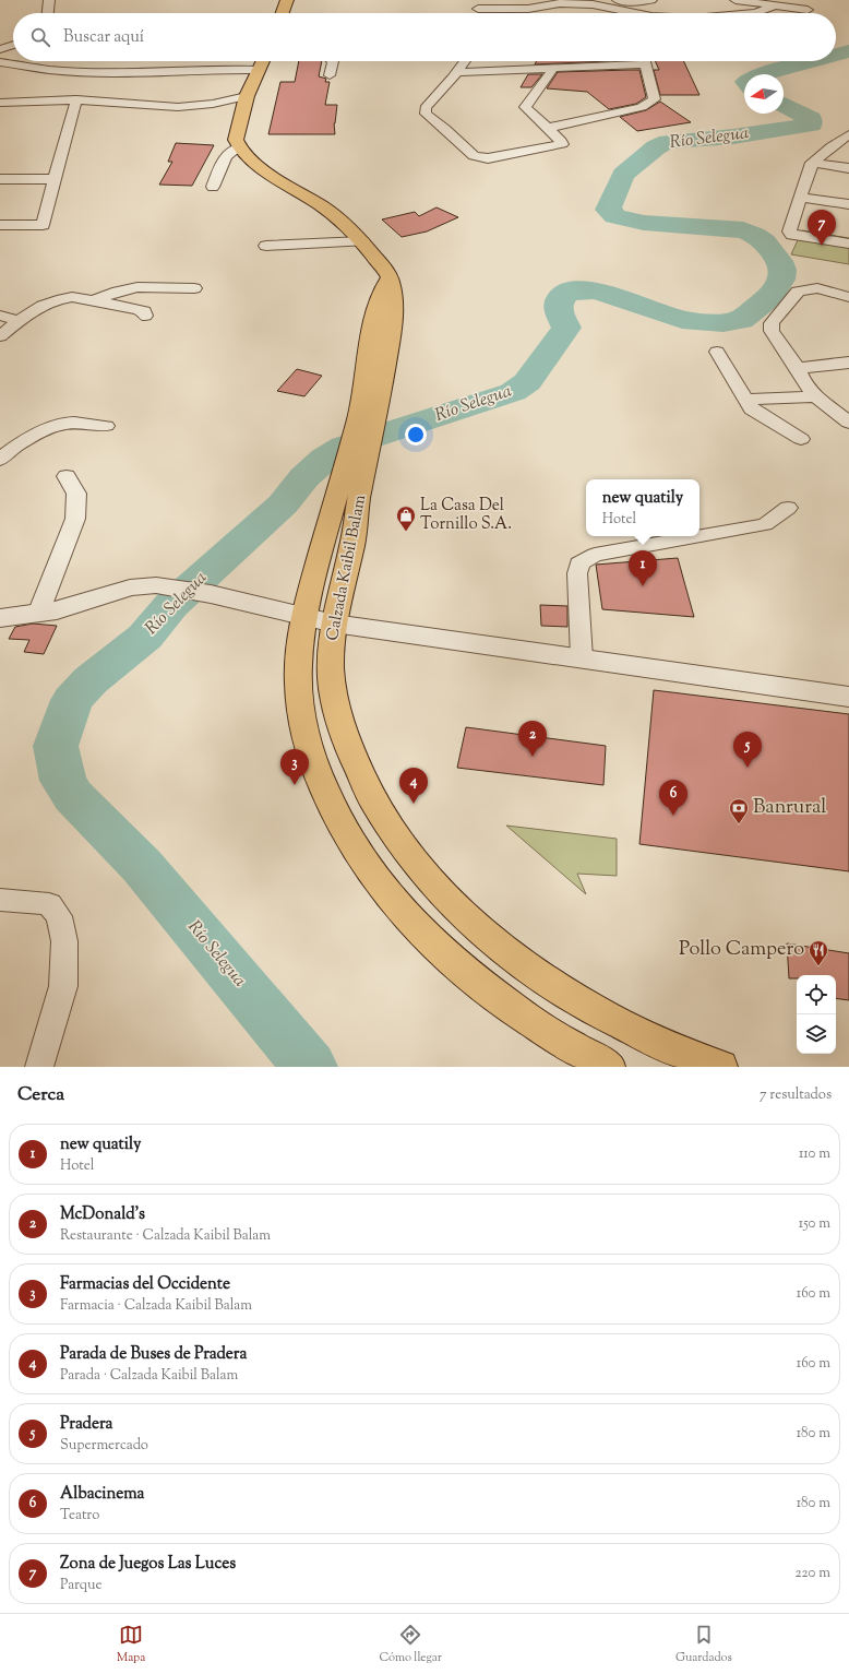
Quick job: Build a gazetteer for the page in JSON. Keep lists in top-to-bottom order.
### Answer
{
  "streets": {
    "main road": ["Calzada Kaibil Balam"]
  },
  "water": ["Río Selegua"],
  "places": {
    "shop": ["La Casa Del Tornillo S.A."],
    "bank": ["Banrural"],
    "restaurant": ["Pollo Campero"]
  },
  "north": "left",
  "page": {
    "search": "Buscar aquí",
    "pins": [
      "7",
      "1",
      "2",
      "5",
      "3",
      "4",
      "6"
    ],
    "popup": ["new quatily", "Hotel"],
    "heading": ["Cerca", "7 resultados"],
    "list": [
      {
        "mark": "1",
        "name": "new quatily",
        "note": "Hotel",
        "value": "110 m"
      },
      {
        "mark": "2",
        "name": "McDonald's",
        "note": "Restaurante · Calzada Kaibil Balam",
        "value": "150 m"
      },
      {
        "mark": "3",
        "name": "Farmacias del Occidente",
        "note": "Farmacia · Calzada Kaibil Balam",
        "value": "160 m"
      },
      {
        "mark": "4",
        "name": "Parada de Buses de Pradera",
        "note": "Parada · Calzada Kaibil Balam",
        "value": "160 m"
      },
      {
        "mark": "5",
        "name": "Pradera",
        "note": "Supermercado",
        "value": "180 m"
      },
      {
        "mark": "6",
        "name": "Albacinema",
        "note": "Teatro",
        "value": "180 m"
      },
      {
        "mark": "7",
        "name": "Zona de Juegos Las Luces",
        "note": "Parque",
        "value": "220 m"
      }
    ],
    "nav": ["Mapa", "Cómo llegar", "Guardados"]
  }
}
